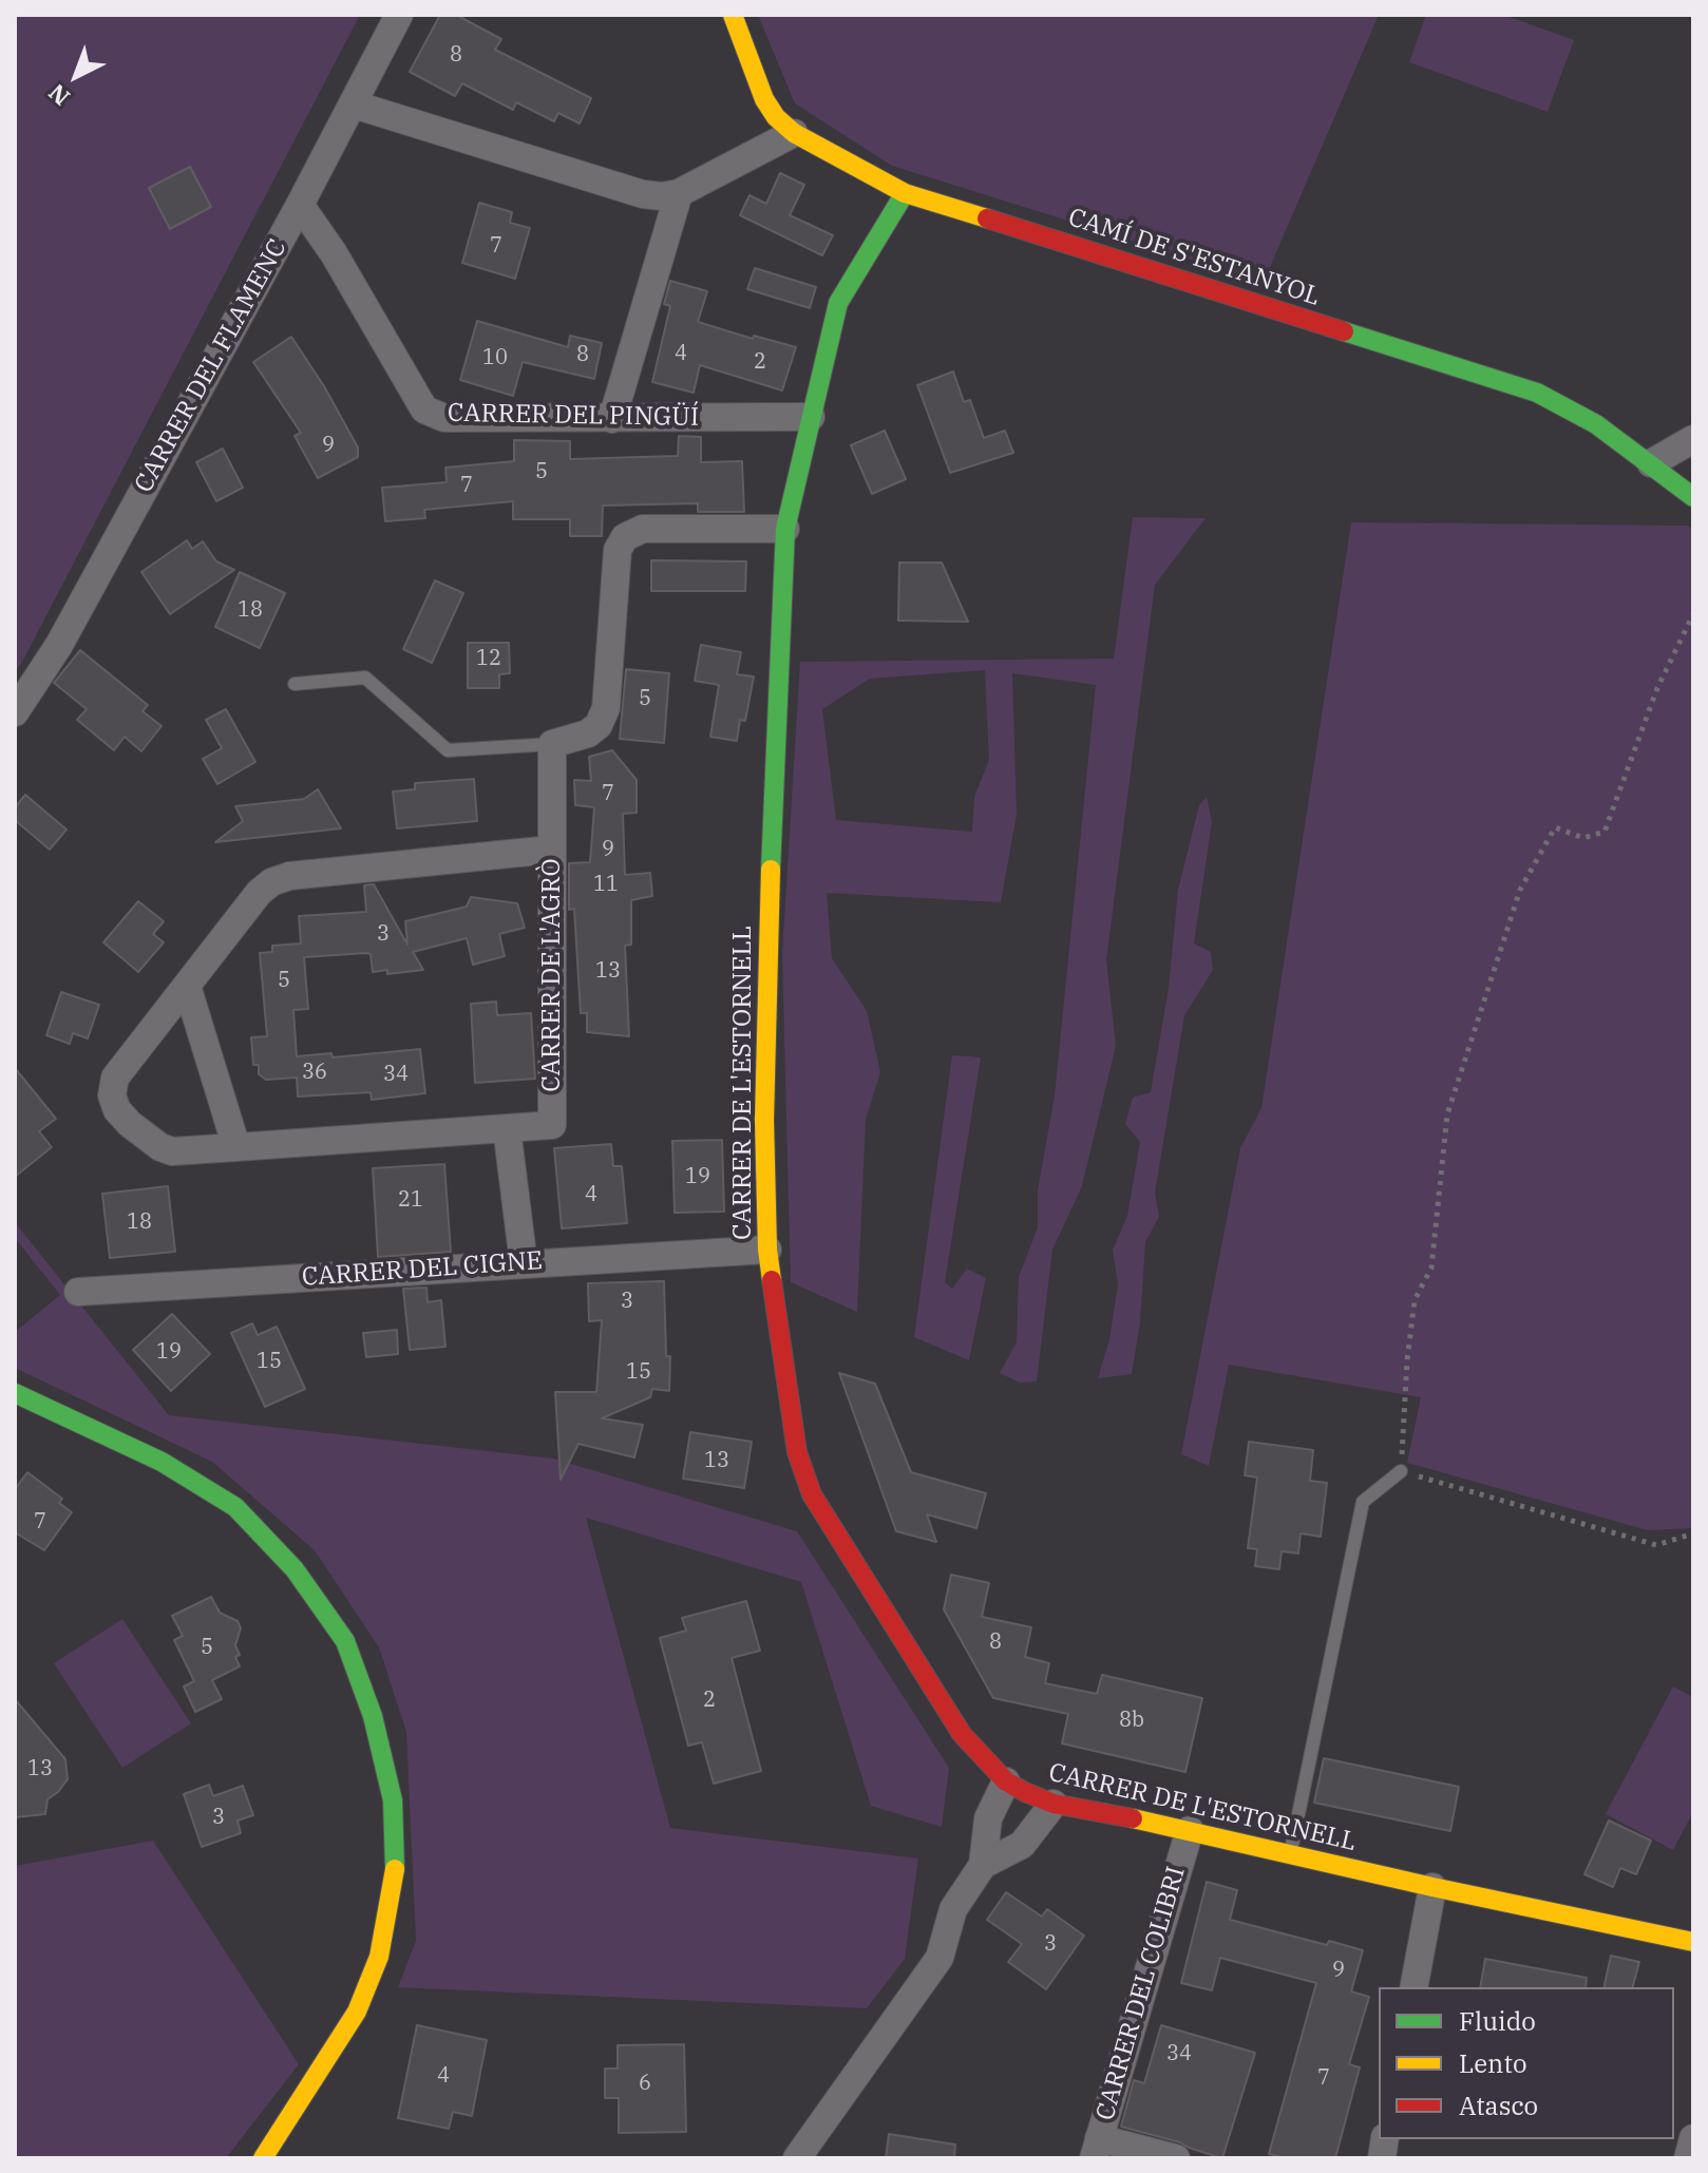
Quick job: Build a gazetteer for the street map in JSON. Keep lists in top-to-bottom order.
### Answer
{
  "streets": {
    "street": [
      "CAMÍ DE S'ESTANYOL",
      "CARRER DEL FLAMENC",
      "CARRER DEL PINGÜÍ",
      "CARRER DE L'AGRÒ",
      "CARRER DE L'ESTORNELL",
      "CARRER DEL CIGNE",
      "CARRER DEL COLIBRI"
    ]
  },
  "crossings": [
    ["CAMÍ DE S'ESTANYOL", "CARRER DE L'ESTORNELL"],
    ["CARRER DEL FLAMENC", "CARRER DEL PINGÜÍ"],
    ["CARRER DEL PINGÜÍ", "CARRER DE L'ESTORNELL"],
    ["CARRER DE L'ESTORNELL", "CARRER DEL CIGNE"],
    ["CARRER DE L'ESTORNELL", "CARRER DEL COLIBRI"]
  ],
  "house_numbers": [
    "8",
    "7",
    "4",
    "8",
    "10",
    "2",
    "9",
    "5",
    "7",
    "18",
    "12",
    "5",
    "7",
    "9",
    "11",
    "3",
    "13",
    "5",
    "36",
    "34",
    "19",
    "4",
    "21",
    "18",
    "3",
    "19",
    "15",
    "15",
    "13",
    "7",
    "8",
    "5",
    "2",
    "8b",
    "13",
    "3",
    "3",
    "9",
    "34",
    "4",
    "7",
    "6"
  ],
  "legend": ["Fluido", "Lento", "Atasco"],
  "north": "bottom left"
}
